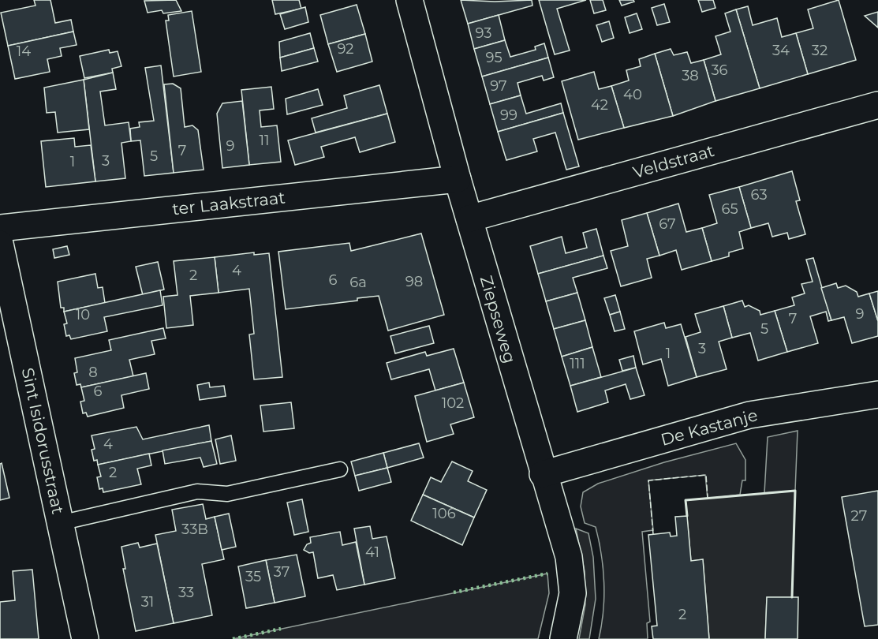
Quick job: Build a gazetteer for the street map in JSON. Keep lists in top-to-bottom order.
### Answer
{
  "streets": {
    "street": [
      "Veldstraat",
      "ter Laakstraat",
      "Ziepseweg",
      "De Kastanje",
      "Sint Isidorusstraat"
    ]
  },
  "crossings": [
    ["Veldstraat", "Ziepseweg"],
    ["ter Laakstraat", "Ziepseweg"],
    ["Ziepseweg", "De Kastanje"]
  ],
  "house_numbers": [
    "93",
    "92",
    "34",
    "32",
    "14",
    "95",
    "36",
    "38",
    "97",
    "40",
    "42",
    "99",
    "11",
    "9",
    "7",
    "5",
    "3",
    "1",
    "63",
    "65",
    "67",
    "4",
    "2",
    "6",
    "98",
    "6a",
    "9",
    "10",
    "7",
    "5",
    "3",
    "1",
    "111",
    "8",
    "6",
    "102",
    "4",
    "2",
    "106",
    "27",
    "33B",
    "41",
    "37",
    "35",
    "33",
    "31",
    "2"
  ]
}
